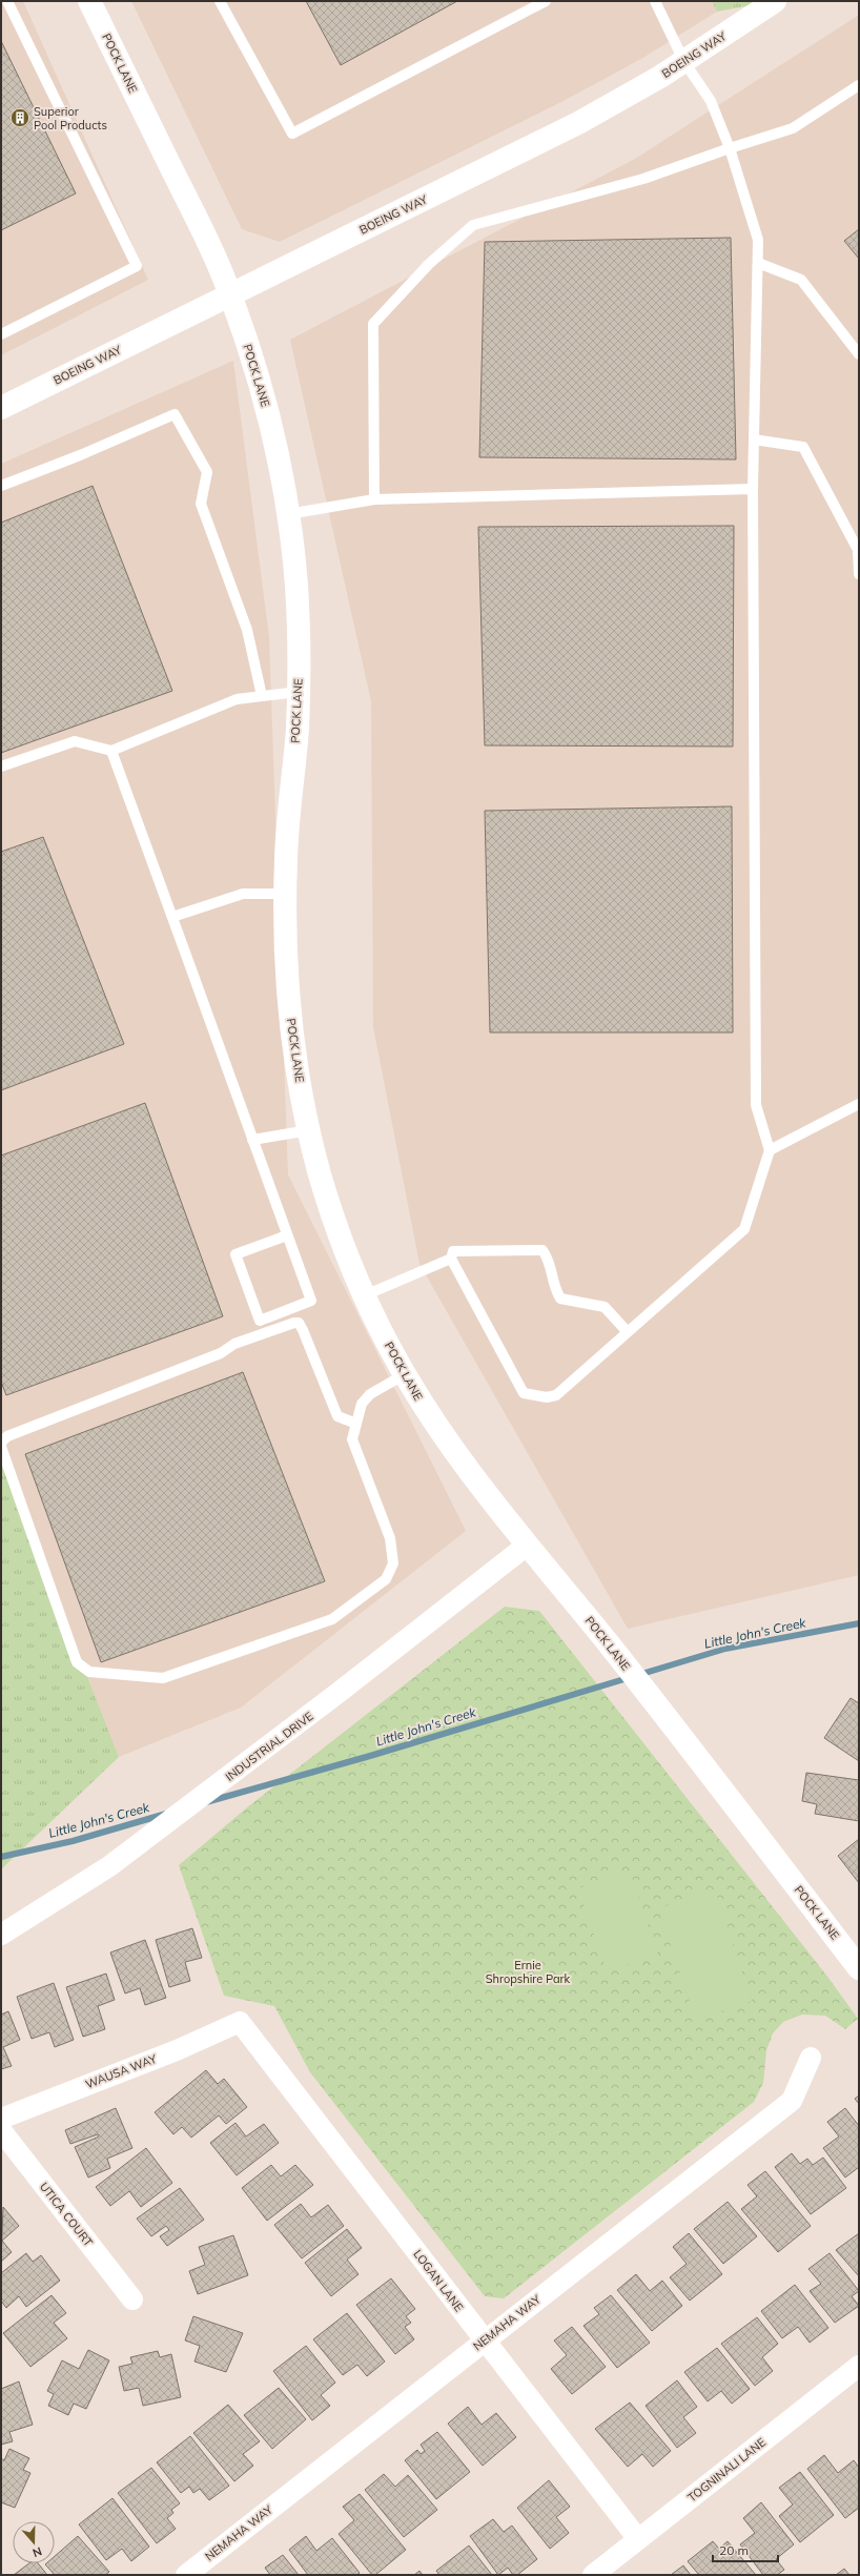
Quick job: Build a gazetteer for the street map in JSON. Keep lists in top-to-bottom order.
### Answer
{
  "streets": {
    "street": [
      "BOEING WAY",
      "POCK LANE",
      "INDUSTRIAL DRIVE",
      "WAUSA WAY",
      "UTICA COURT",
      "LOGAN LANE",
      "NEMAHA WAY",
      "TOGNINALI LANE"
    ]
  },
  "crossings": [
    ["BOEING WAY", "POCK LANE"],
    ["POCK LANE", "INDUSTRIAL DRIVE"],
    ["WAUSA WAY", "LOGAN LANE"],
    ["LOGAN LANE", "NEMAHA WAY"],
    ["LOGAN LANE", "TOGNINALI LANE"]
  ],
  "water": ["Little John's Creek"],
  "parks": ["Ernie Shropshire Park"],
  "places": {
    "building": ["Superior Pool Products"]
  },
  "scale_bar": "20 m",
  "north": "bottom"
}
